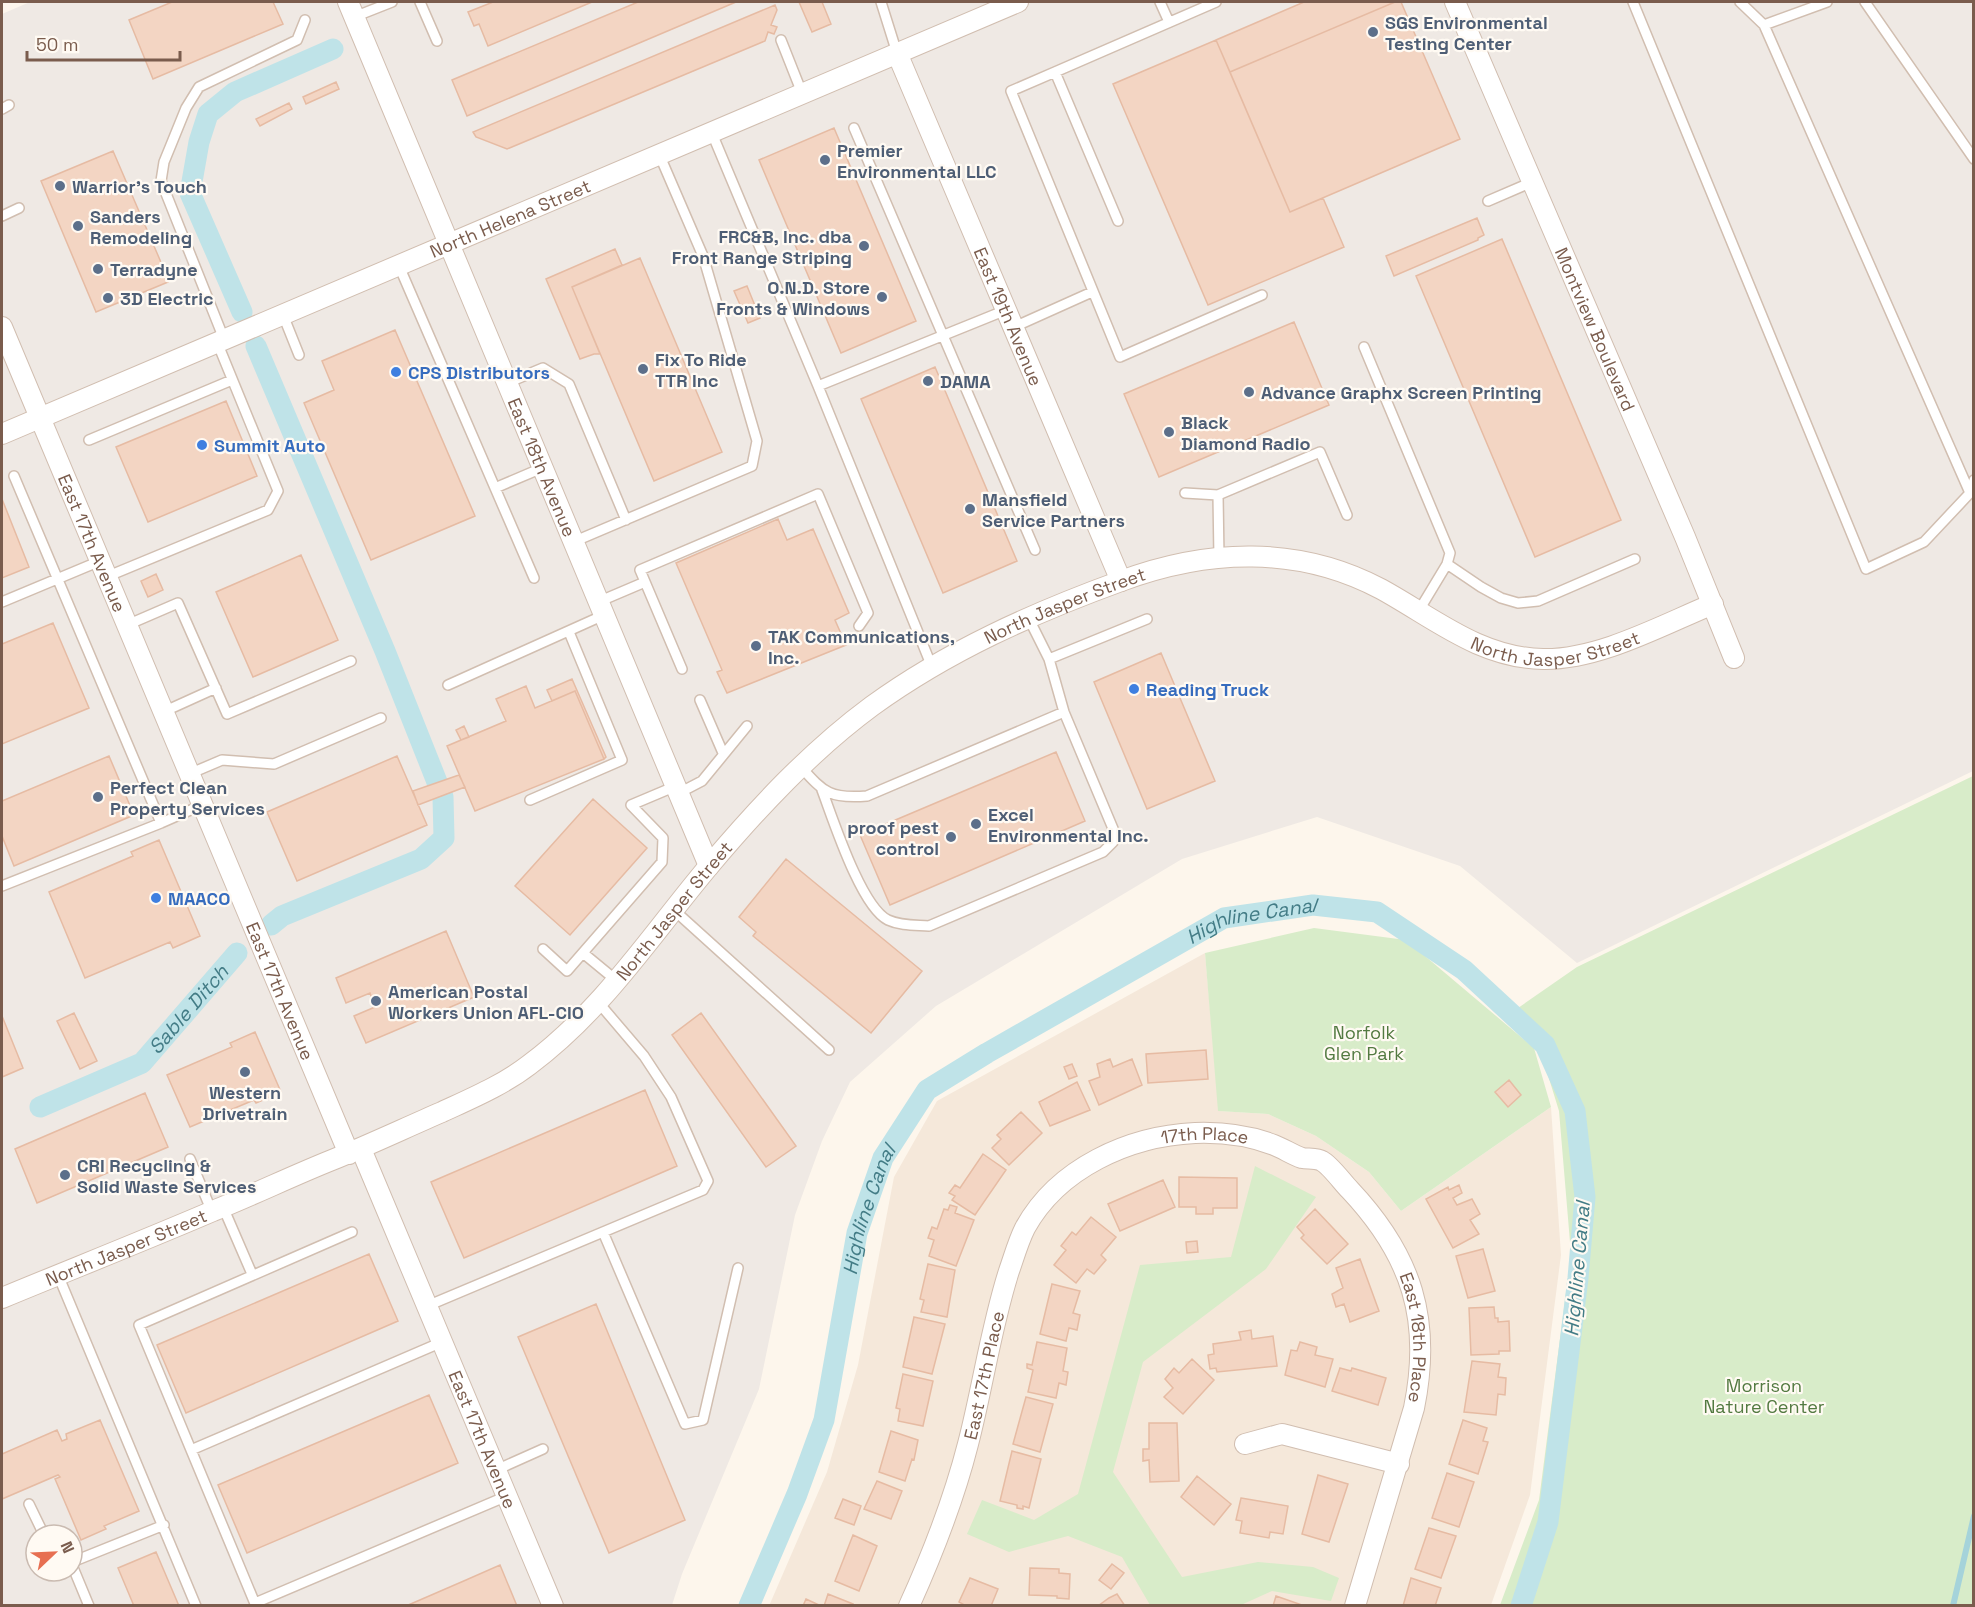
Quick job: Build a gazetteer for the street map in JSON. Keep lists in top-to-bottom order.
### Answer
{
  "streets": {
    "street": [
      "North Helena Street",
      "East 19th Avenue",
      "Montview Boulevard",
      "East 18th Avenue",
      "East 17th Avenue",
      "North Jasper Street",
      "17th Place",
      "East 18th Place",
      "East 17th Place"
    ]
  },
  "crossings": [
    ["North Helena Street", "East 19th Avenue"],
    ["North Helena Street", "East 18th Avenue"],
    ["North Helena Street", "East 17th Avenue"],
    ["East 19th Avenue", "North Jasper Street"],
    ["Montview Boulevard", "North Jasper Street"],
    ["East 18th Avenue", "North Jasper Street"],
    ["East 17th Avenue", "North Jasper Street"],
    ["17th Place", "East 18th Place"],
    ["17th Place", "East 17th Place"]
  ],
  "water": ["Highline Canal", "Sable Ditch"],
  "parks": ["Norfolk Glen Park", "Morrison Nature Center"],
  "places": [
    "SGS Environmental Testing Center",
    "Premier Environmental LLC",
    "Warrior's Touch",
    "Sanders Remodeling",
    "FRC&B, Inc. dba Front Range Striping",
    "Terradyne",
    "O.N.D. Store Fronts & Windows",
    "3D Electric",
    "Fix To Ride TTR Inc",
    "CPS Distributors",
    "DAMA",
    "Advance Graphx Screen Printing",
    "Black Diamond Radio",
    "Summit Auto",
    "Mansfield Service Partners",
    "TAK Communications, Inc.",
    "Reading Truck",
    "Perfect Clean Property Services",
    "Excel Environmental Inc.",
    "proof pest control",
    "MAACO",
    "American Postal Workers Union AFL-CIO",
    "Western Drivetrain",
    "CRI Recycling & Solid Waste Services"
  ],
  "scale_bar": "50 m",
  "north": "top right"
}
